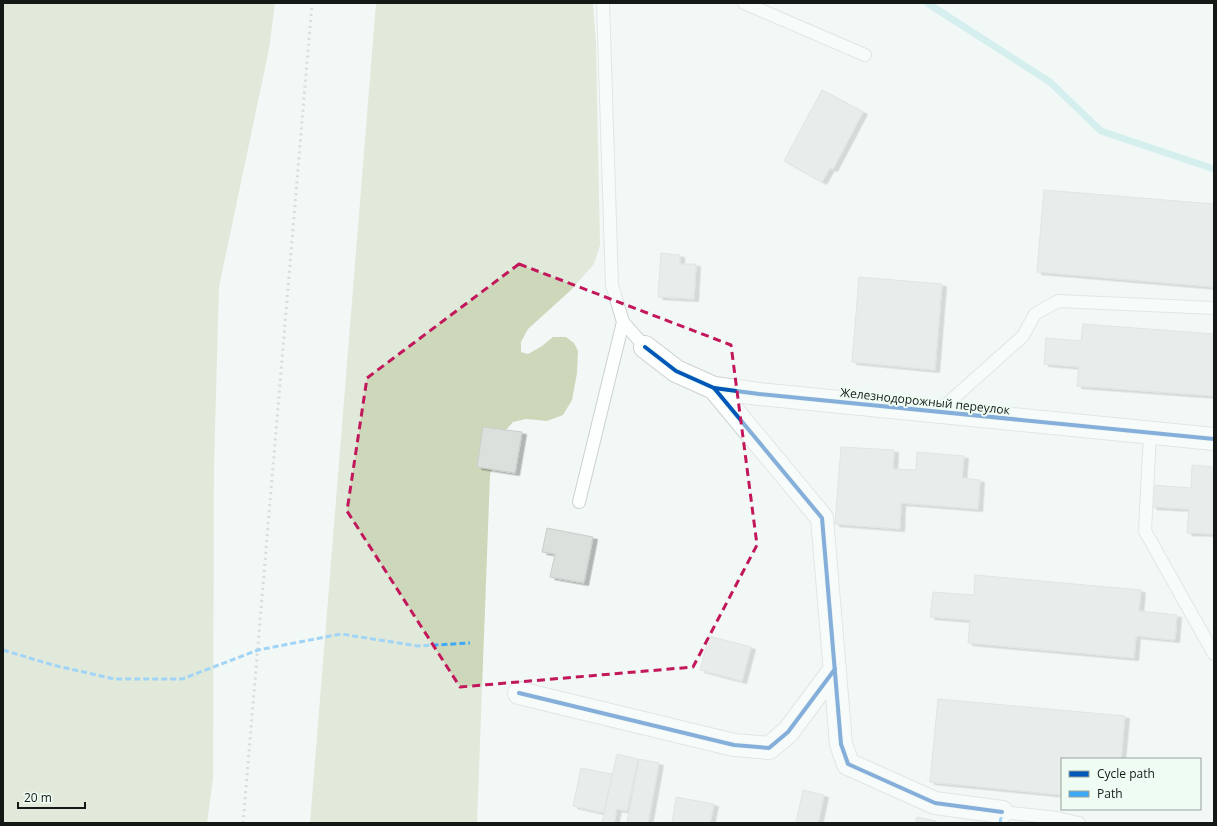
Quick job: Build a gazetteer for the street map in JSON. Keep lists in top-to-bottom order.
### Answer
{
  "streets": {
    "street": ["Железнодорожный переулок"]
  },
  "legend": ["Cycle path", "Path"],
  "scale_bar": "20 m"
}
